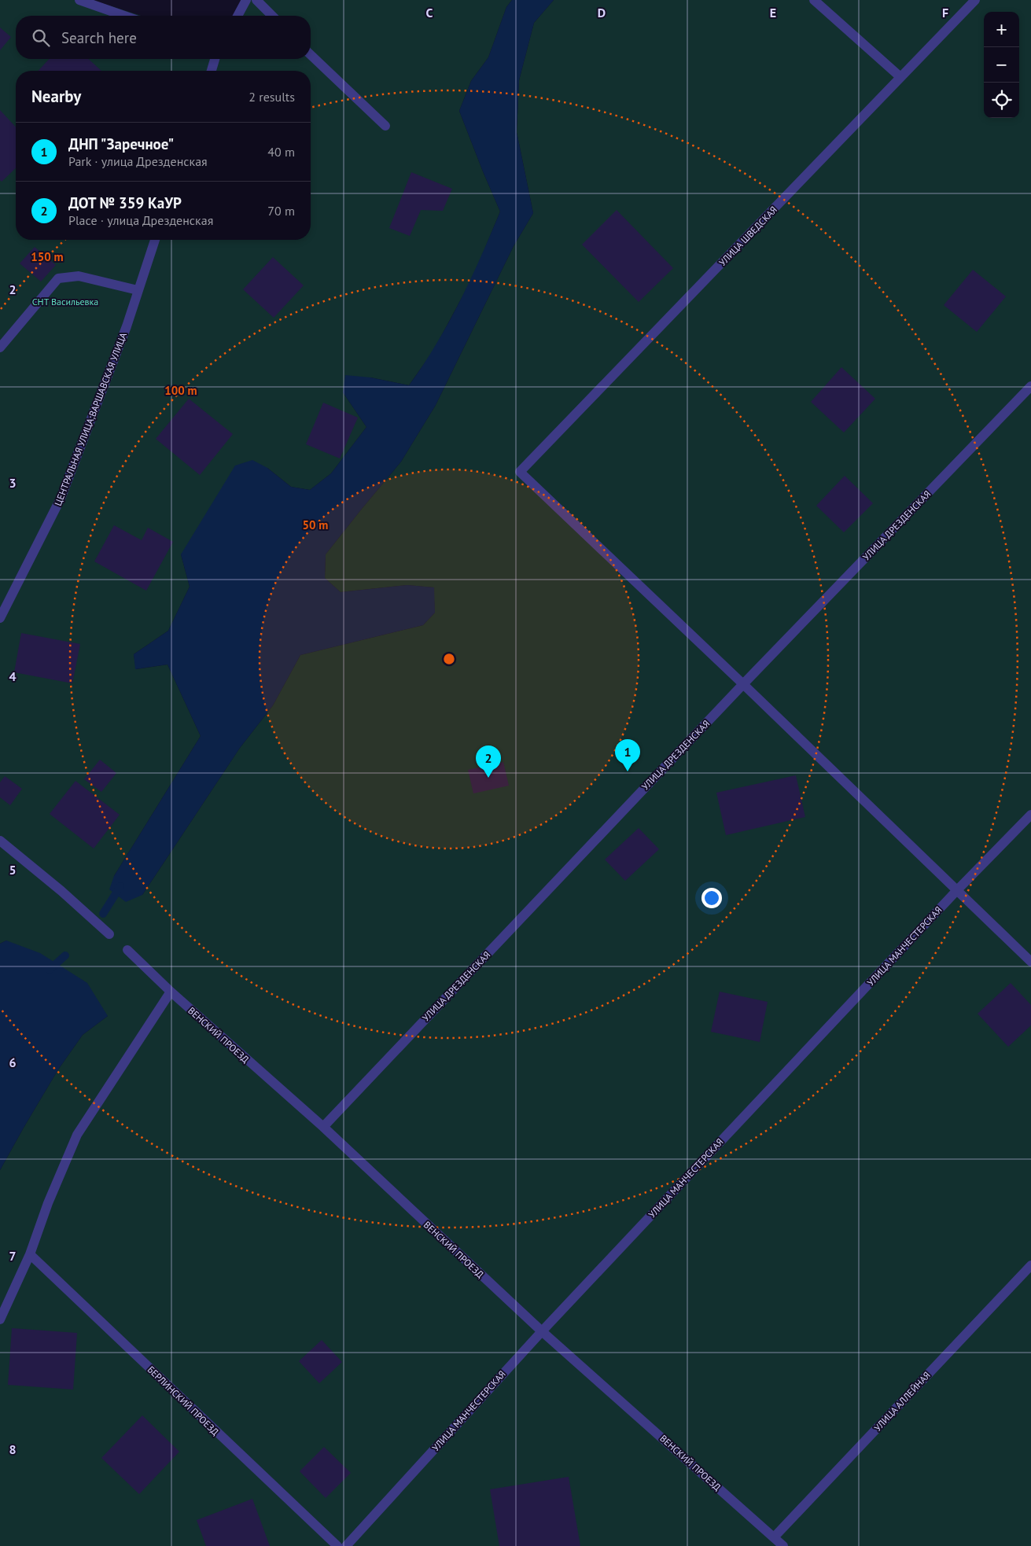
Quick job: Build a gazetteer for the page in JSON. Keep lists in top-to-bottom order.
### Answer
{
  "streets": {
    "street": [
      "УЛИЦА ШВЕДСКАЯ",
      "ЦЕНТРАЛЬНАЯ УЛИЦА;ВАРШАВСКАЯ УЛИЦА",
      "УЛИЦА ДРЕЗДЕНСКАЯ",
      "УЛИЦА МАНЧЕСТЕРСКАЯ",
      "ВЕНСКИЙ ПРОЕЗД",
      "БЕРЛИНСКИЙ ПРОЕЗД",
      "УЛИЦА АЛЛЕЙНАЯ"
    ]
  },
  "crossings": [
    ["УЛИЦА ШВЕДСКАЯ", "УЛИЦА ДРЕЗДЕНСКАЯ"],
    ["УЛИЦА ДРЕЗДЕНСКАЯ", "ВЕНСКИЙ ПРОЕЗД"],
    ["УЛИЦА МАНЧЕСТЕРСКАЯ", "ВЕНСКИЙ ПРОЕЗД"],
    ["ВЕНСКИЙ ПРОЕЗД", "УЛИЦА АЛЛЕЙНАЯ"]
  ],
  "parks": ["СНТ Васильевка"],
  "page": {
    "map_buttons": ["+", "−"],
    "search": "Search here",
    "heading": ["Nearby", "2 results"],
    "list": [
      {
        "mark": "1",
        "name": "ДНП \"Заречное\"",
        "note": "Park · улица Дрезденская",
        "value": "40 m"
      },
      {
        "mark": "2",
        "name": "ДОТ № 359 КаУР",
        "note": "Place · улица Дрезденская",
        "value": "70 m"
      }
    ],
    "pins": ["1", "2"]
  },
  "grid": {
    "columns": [
      "C",
      "D",
      "E",
      "F"
    ],
    "rows": [
      "2",
      "3",
      "4",
      "5",
      "6",
      "7",
      "8"
    ]
  },
  "rings": ["150 m", "100 m", "50 m"]
}
